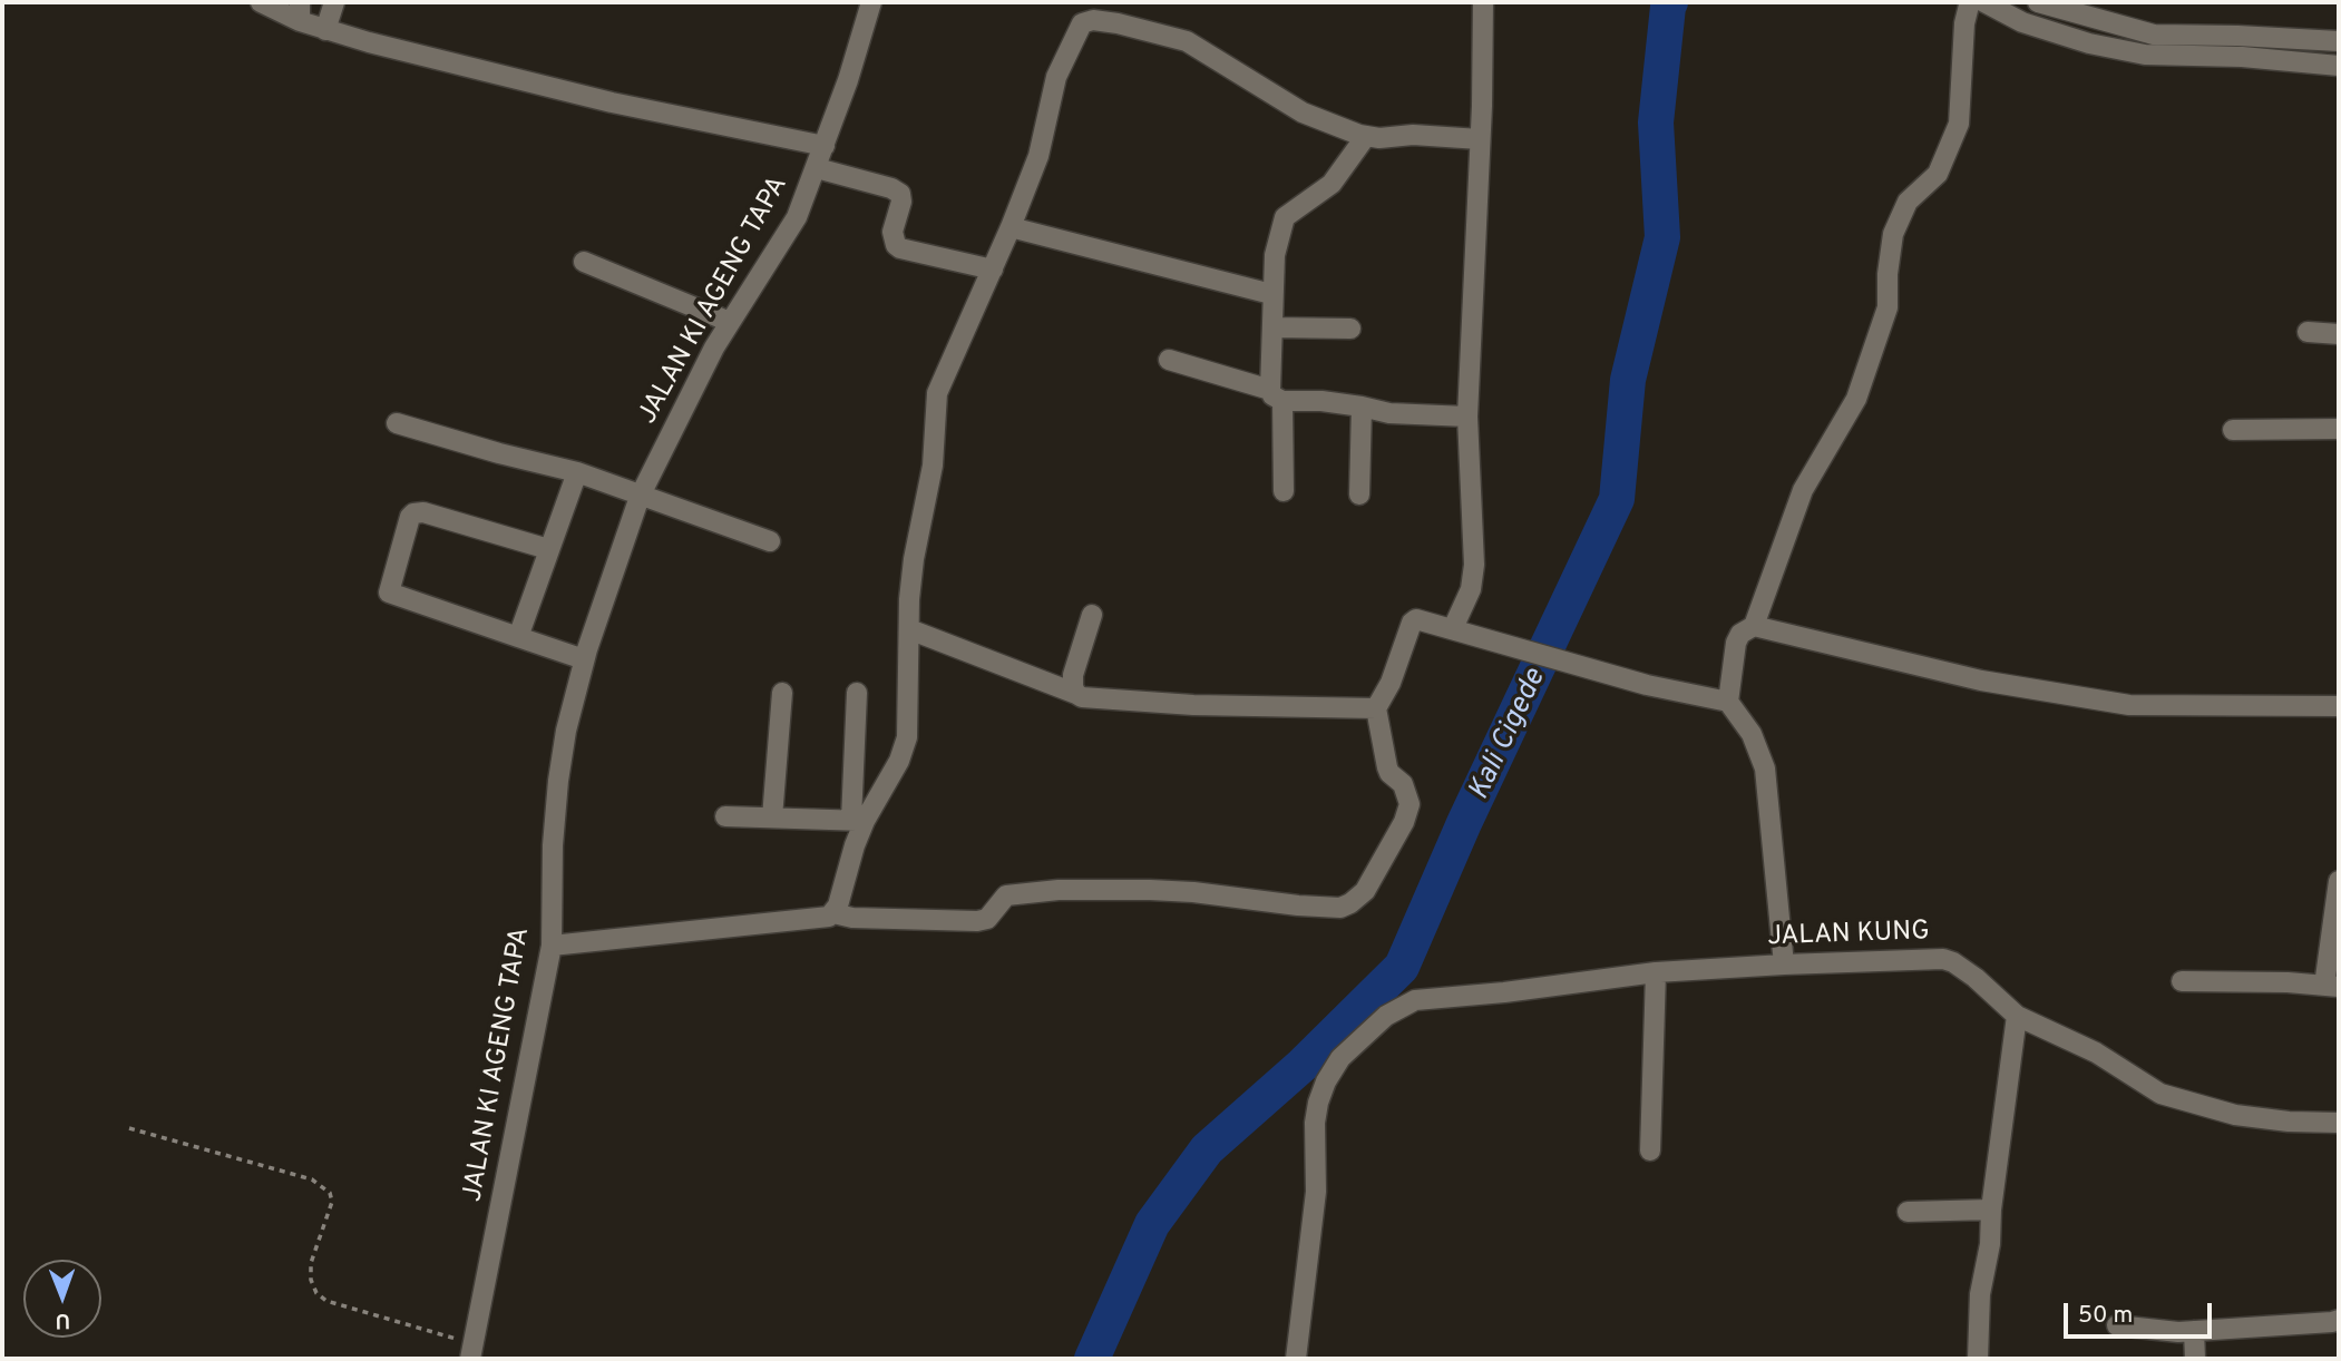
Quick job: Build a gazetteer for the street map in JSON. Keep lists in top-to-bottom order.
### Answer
{
  "streets": {
    "street": ["JALAN KI AGENG TAPA", "JALAN KUNG"]
  },
  "water": ["Kali Cigede"],
  "scale_bar": "50 m",
  "north": "bottom"
}
